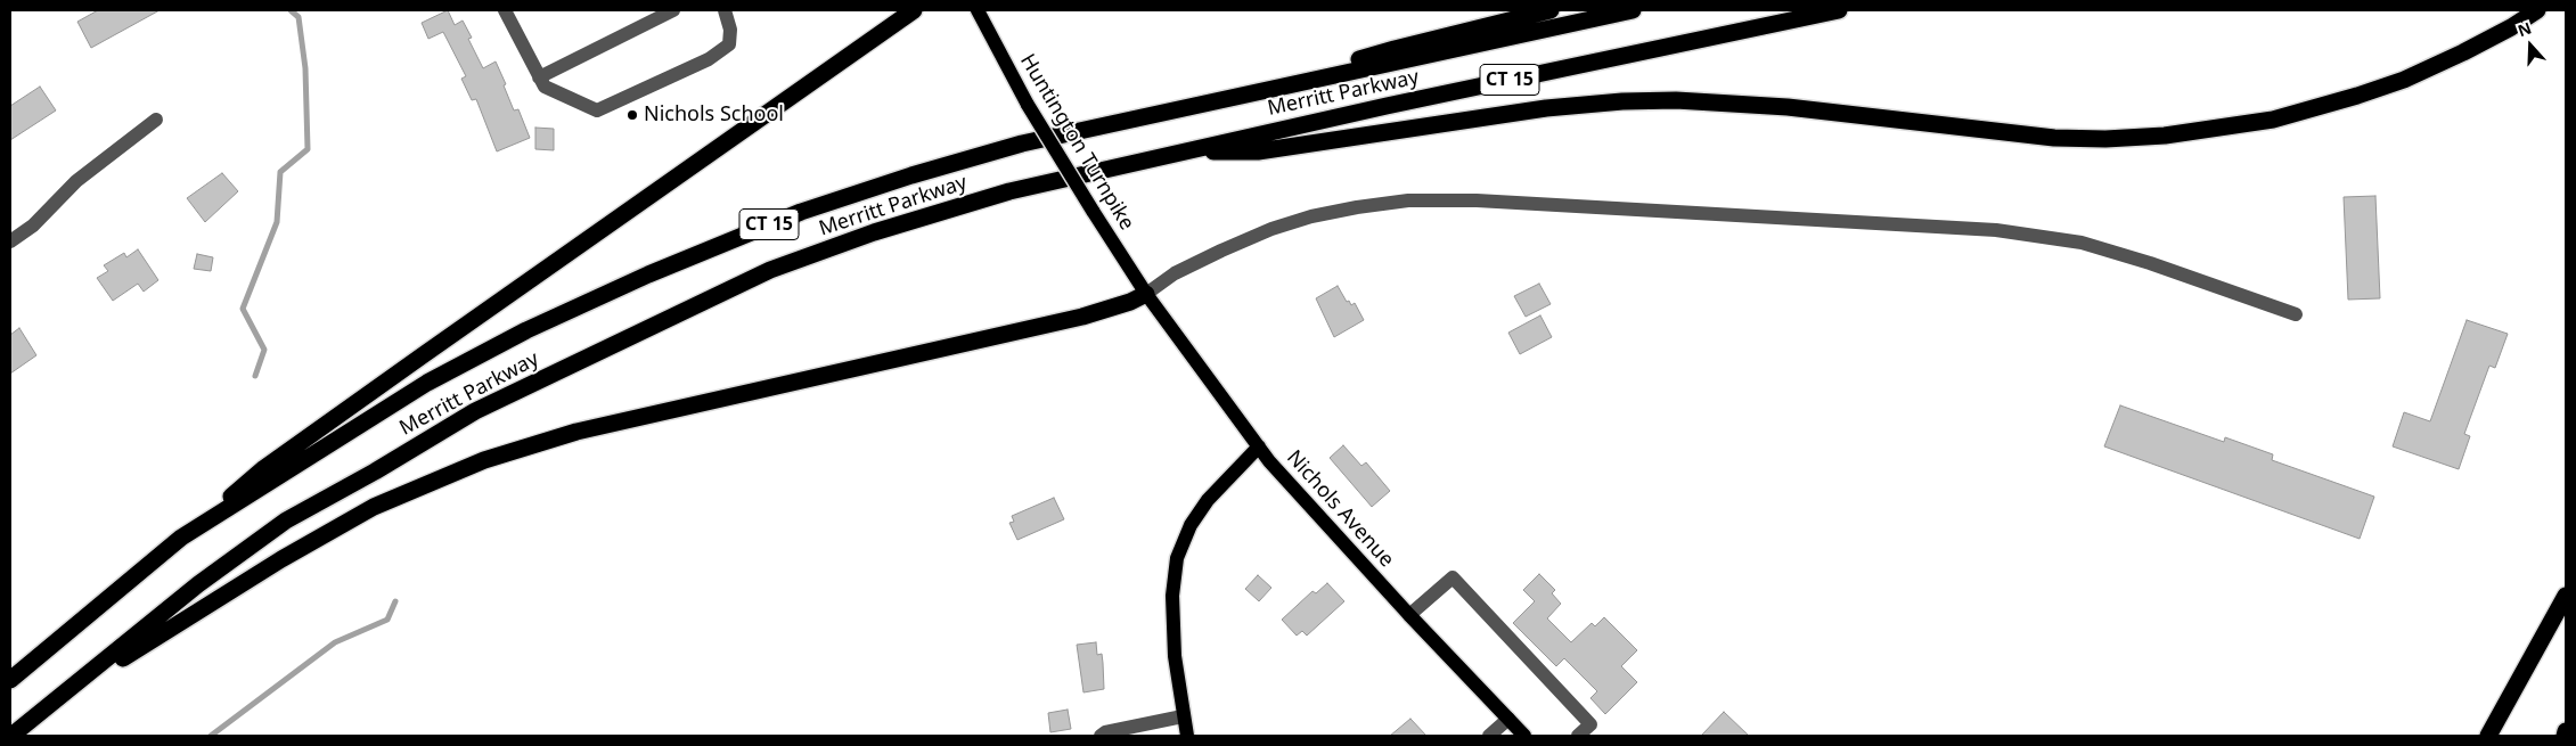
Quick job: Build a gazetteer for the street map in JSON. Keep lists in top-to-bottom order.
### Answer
{
  "streets": {
    "highway": ["CT 15", "Merritt Parkway"],
    "main road": ["Huntington Turnpike", "Nichols Avenue"]
  },
  "crossings": [
    ["Huntington Turnpike", "Nichols Avenue"]
  ],
  "places": ["Nichols School"],
  "north": "top"
}
